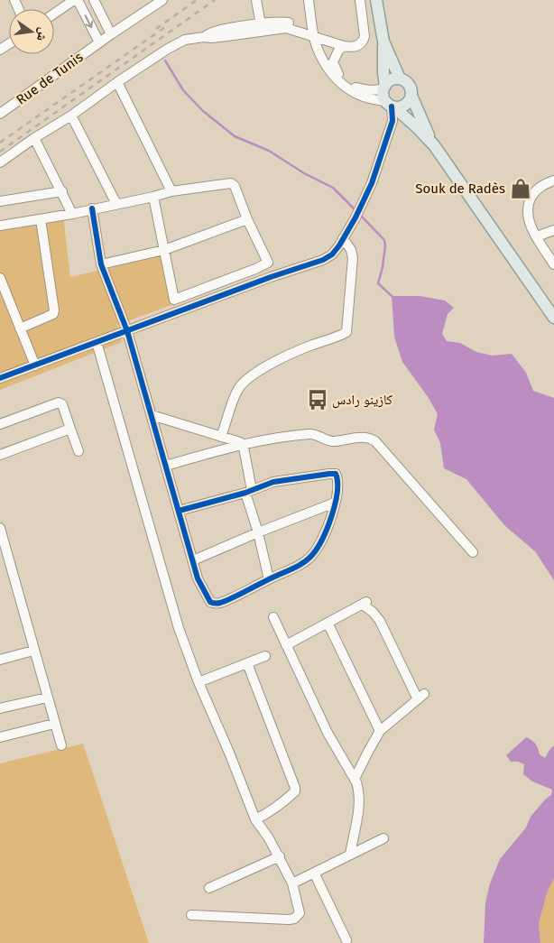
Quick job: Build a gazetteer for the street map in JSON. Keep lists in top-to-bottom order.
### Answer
{
  "streets": {
    "street": ["Rue de Tunis"]
  },
  "places": {
    "shop": ["Souk de Radès"],
    "bus stop": ["كازينو رادس"]
  },
  "north": "right"
}
